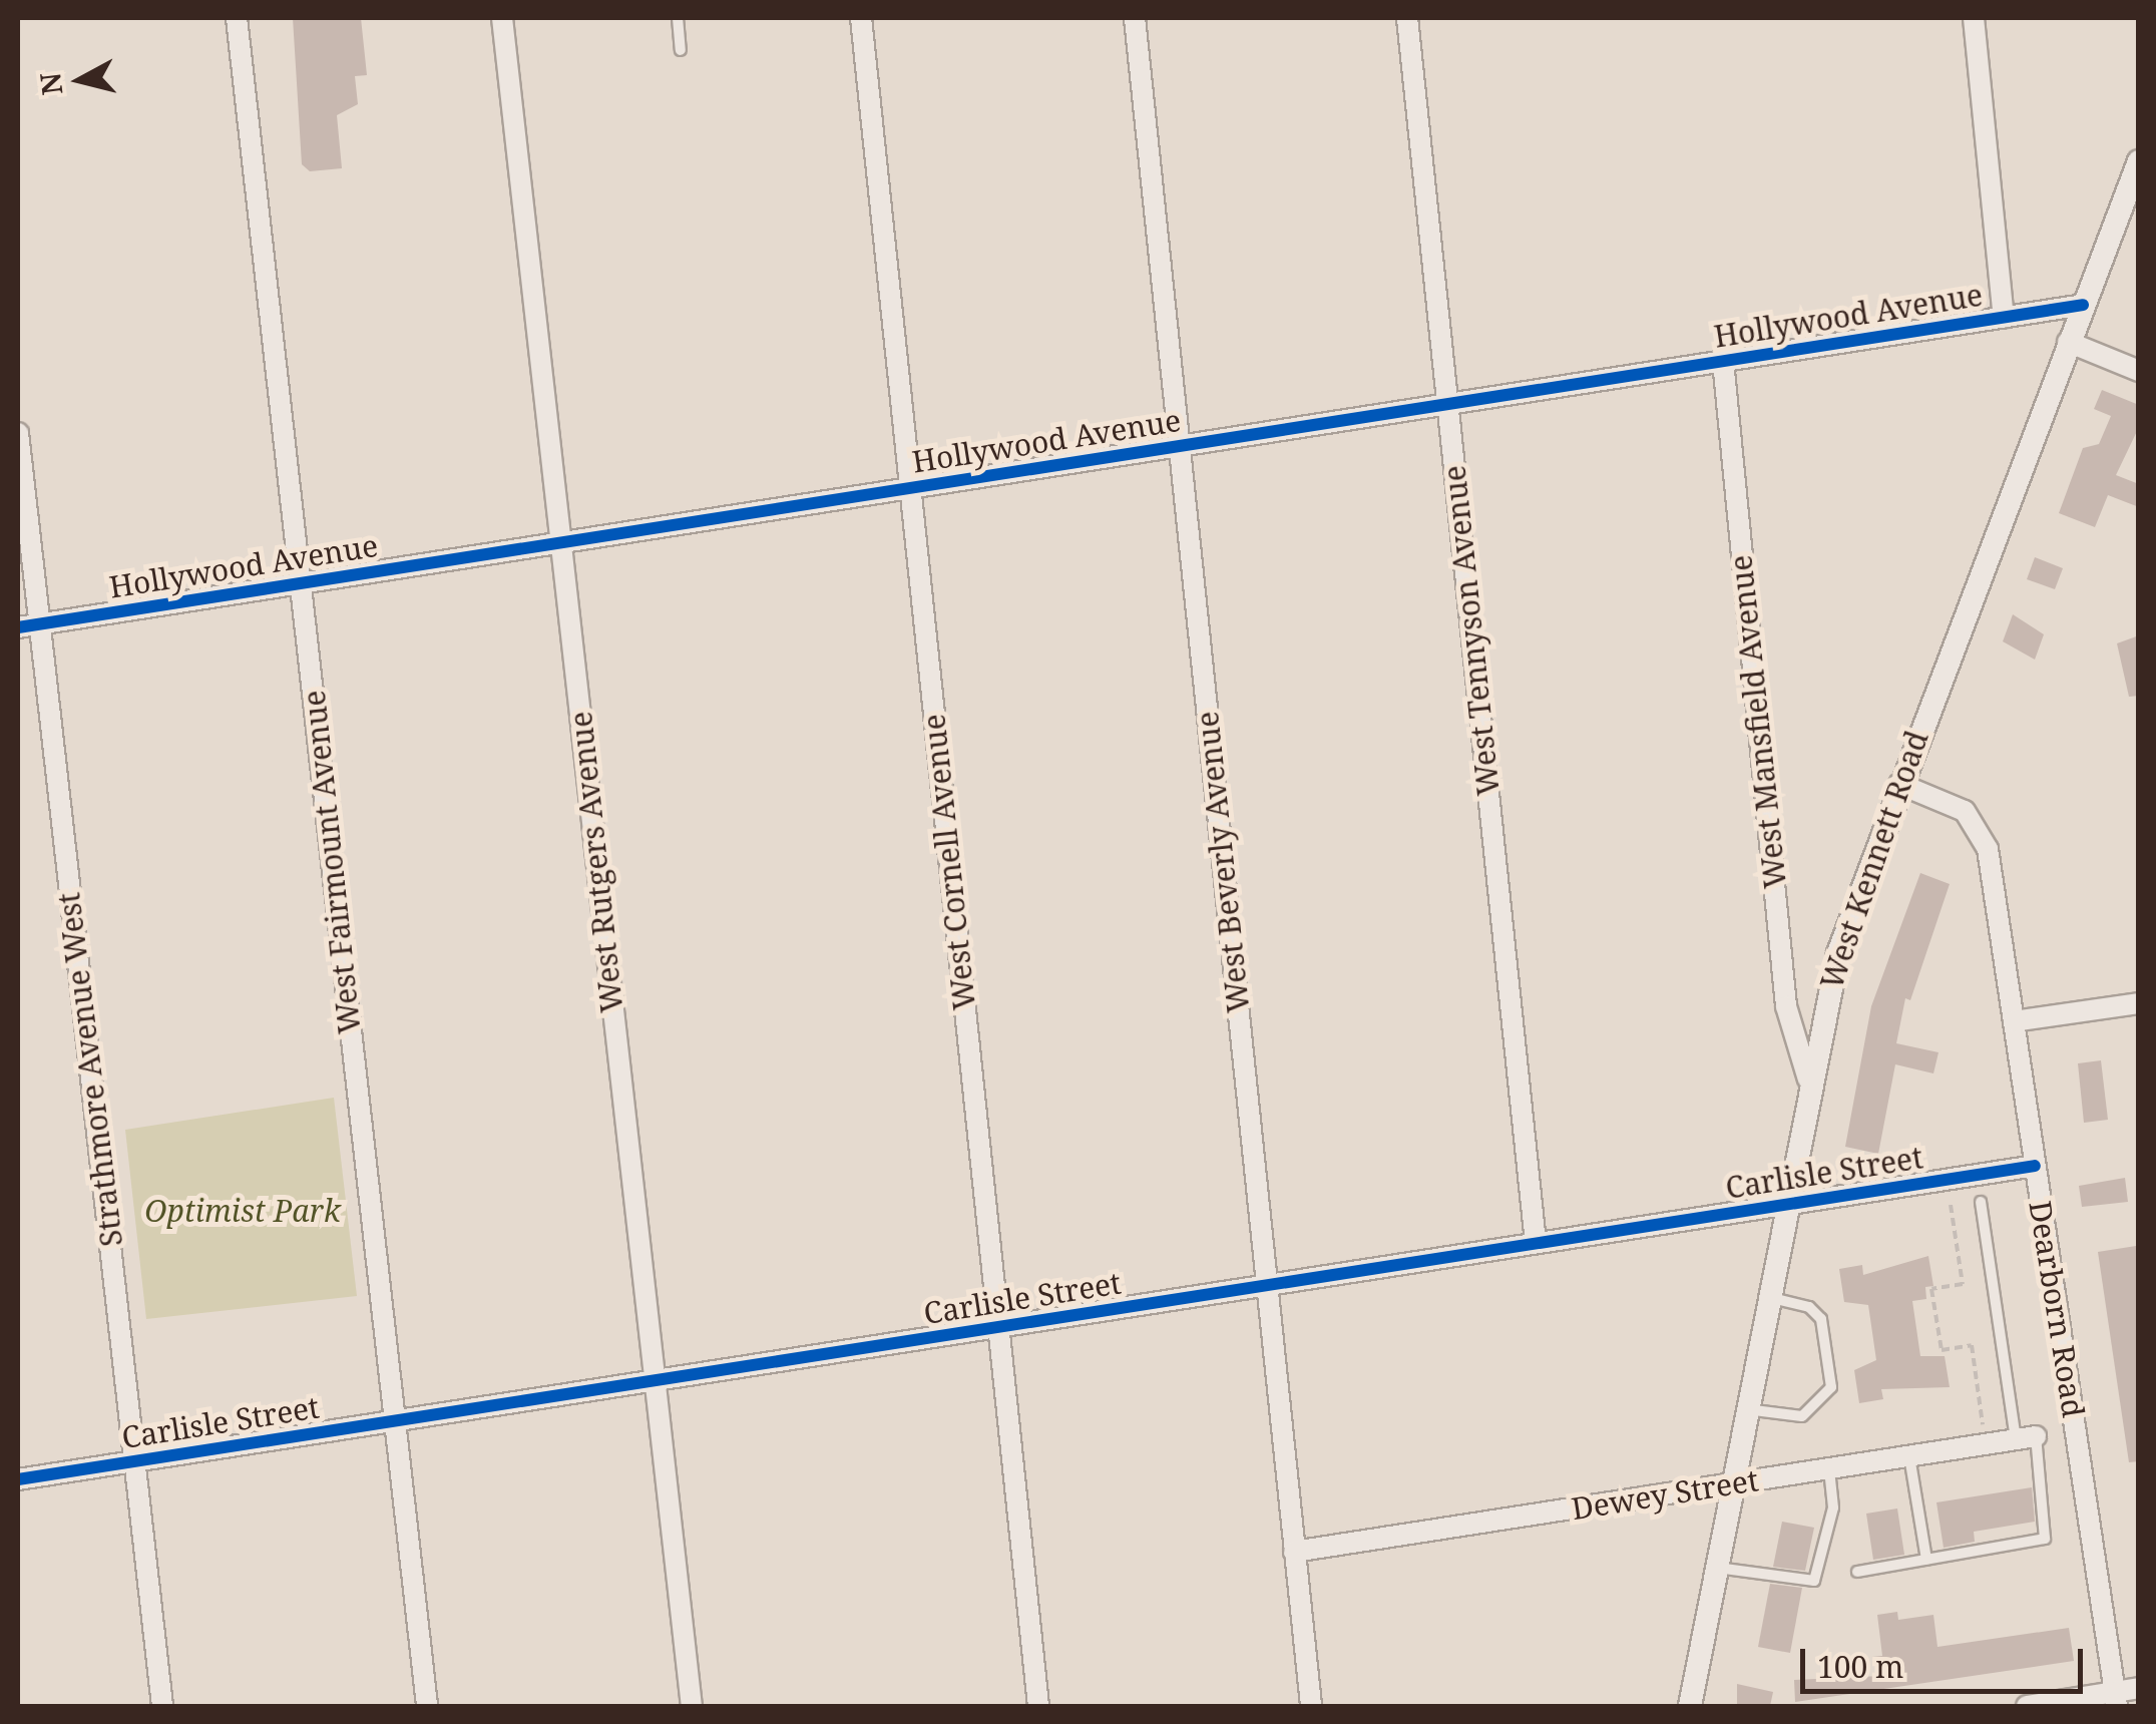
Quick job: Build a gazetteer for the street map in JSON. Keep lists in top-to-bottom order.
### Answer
{
  "streets": {
    "street": [
      "Hollywood Avenue",
      "West Tennyson Avenue",
      "West Mansfield Avenue",
      "West Kennett Road",
      "West Fairmount Avenue",
      "West Rutgers Avenue",
      "West Cornell Avenue",
      "West Beverly Avenue",
      "Strathmore Avenue West",
      "Carlisle Street",
      "Dearborn Road",
      "Dewey Street"
    ]
  },
  "crossings": [
    ["Hollywood Avenue", "West Tennyson Avenue"],
    ["Hollywood Avenue", "West Mansfield Avenue"],
    ["Hollywood Avenue", "West Kennett Road"],
    ["Hollywood Avenue", "West Fairmount Avenue"],
    ["Hollywood Avenue", "West Rutgers Avenue"],
    ["Hollywood Avenue", "West Cornell Avenue"],
    ["Hollywood Avenue", "West Beverly Avenue"],
    ["Hollywood Avenue", "Strathmore Avenue West"],
    ["West Tennyson Avenue", "Carlisle Street"],
    ["West Mansfield Avenue", "West Kennett Road"],
    ["West Kennett Road", "Carlisle Street"],
    ["West Kennett Road", "Dearborn Road"],
    ["West Kennett Road", "Dewey Street"],
    ["West Fairmount Avenue", "Carlisle Street"],
    ["West Rutgers Avenue", "Carlisle Street"],
    ["West Cornell Avenue", "Carlisle Street"],
    ["West Beverly Avenue", "Carlisle Street"],
    ["West Beverly Avenue", "Dewey Street"],
    ["Strathmore Avenue West", "Carlisle Street"],
    ["Carlisle Street", "Dearborn Road"]
  ],
  "parks": ["Optimist Park"],
  "scale_bar": "100 m",
  "north": "left"
}
